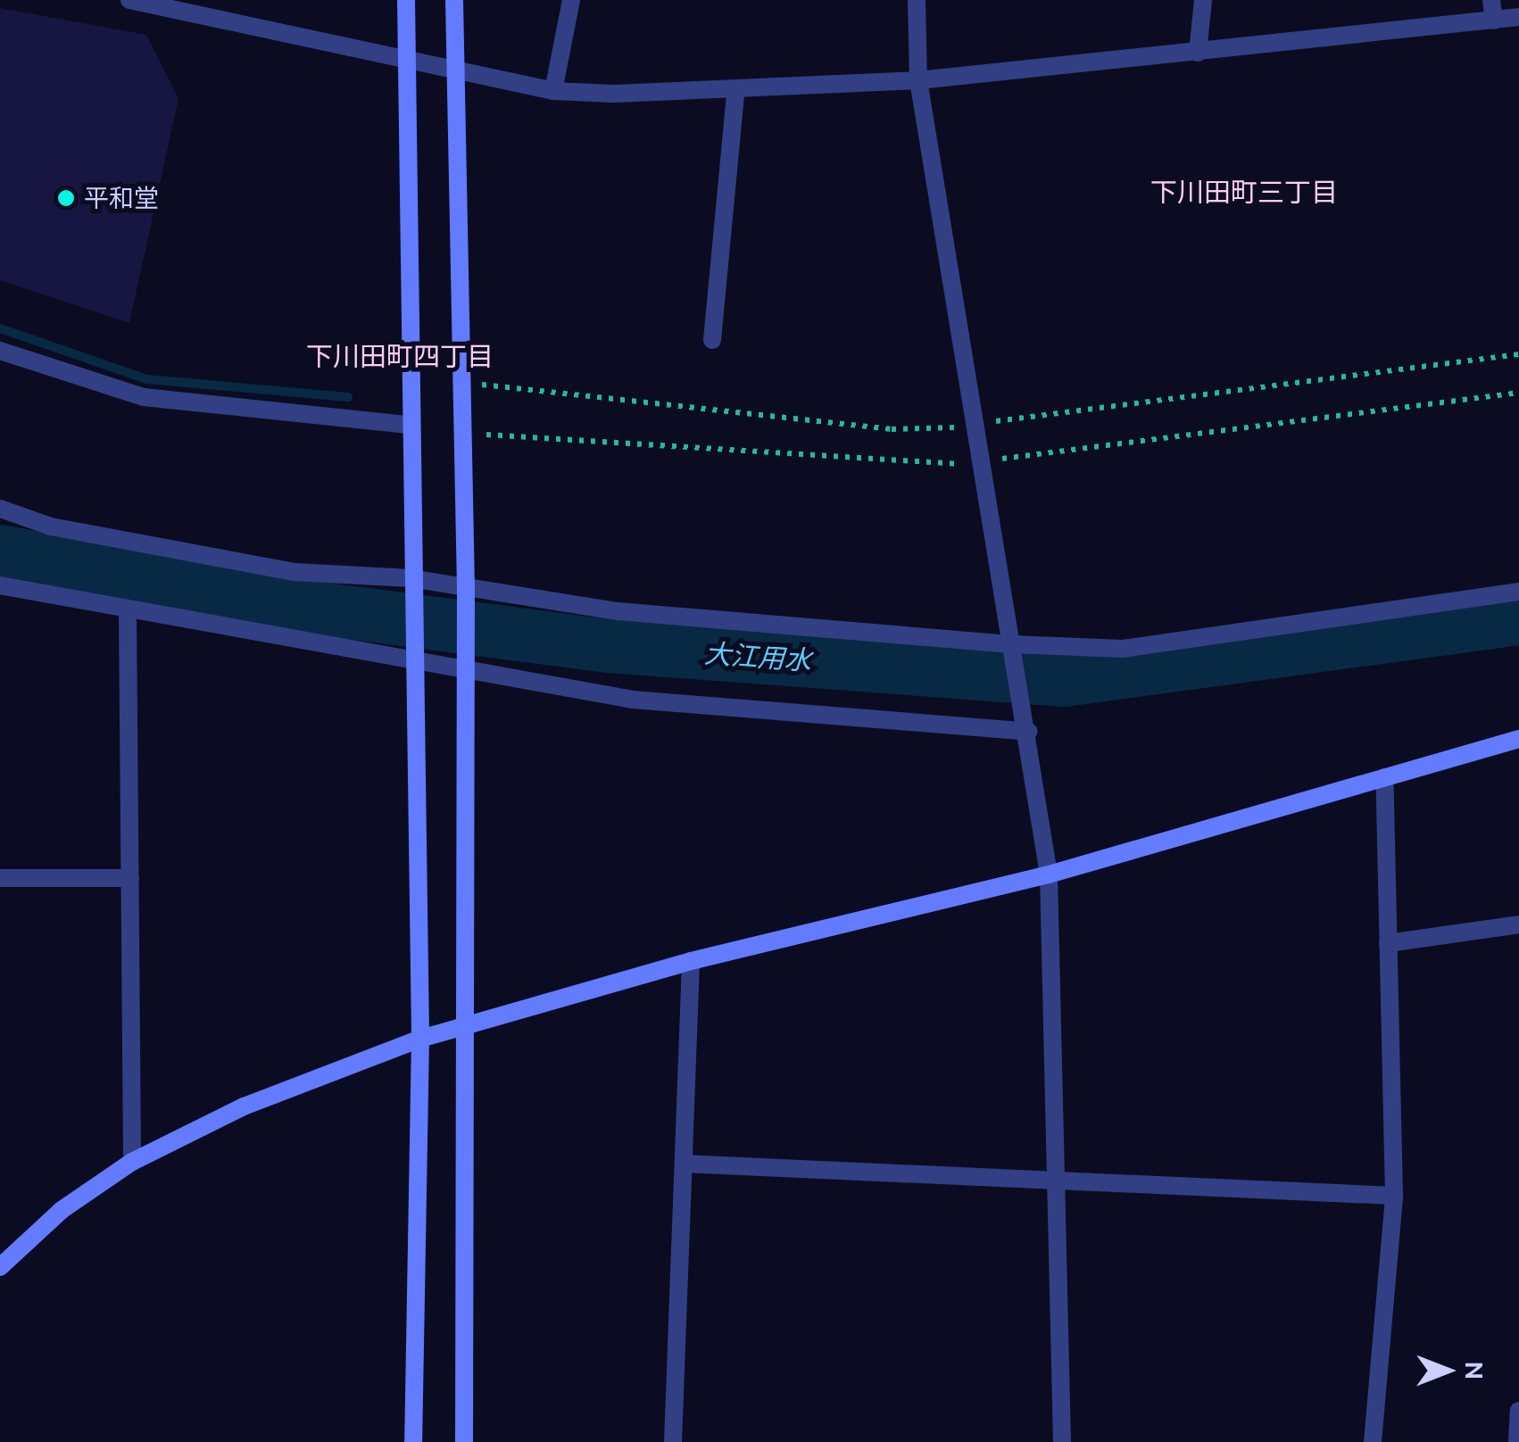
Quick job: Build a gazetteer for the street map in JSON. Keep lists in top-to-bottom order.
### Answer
{
  "districts": ["下川田町三丁目", "下川田町四丁目"],
  "water": ["大江用水"],
  "places": ["平和堂"],
  "north": "right"
}
